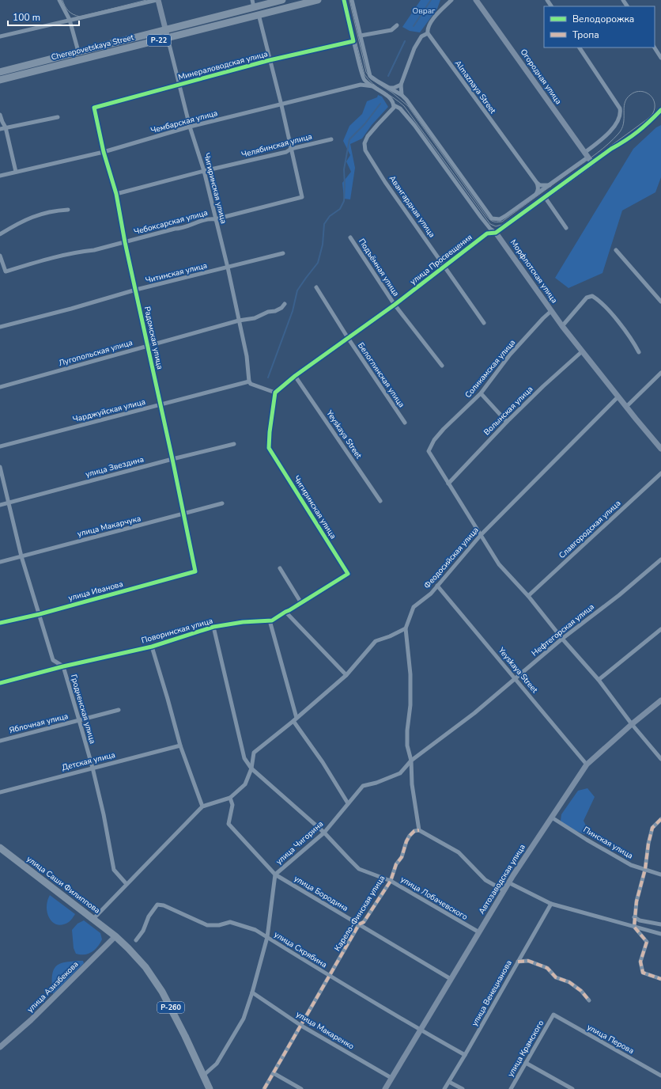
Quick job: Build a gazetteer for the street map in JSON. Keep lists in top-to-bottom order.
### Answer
{
  "streets": {
    "highway": [
      "Р-22",
      "Cherepovetskaya Street",
      "улица Саши Филиппова",
      "Р-260"
    ],
    "street": [
      "Минераловодская улица",
      "Огородная улица",
      "Almaznaya Street",
      "Чембарская улица",
      "Челябинская улица",
      "Чигиринская улица",
      "Авангардная улица",
      "Чебоксарская улица",
      "улица Просвещения",
      "Подъёмная улица",
      "Морфлотская улица",
      "Читинская улица",
      "Радомская улица",
      "Лугопольская улица",
      "Соликамская улица",
      "Белоглинская улица",
      "Чарджуйская улица",
      "Волынская улица",
      "Yeyskaya Street",
      "улица Звездина",
      "улица Макарчука",
      "Славгородская улица",
      "Феодосийская улица",
      "улица Иванова",
      "Нефтегорская улица",
      "Поворинская улица",
      "Гродненская улица",
      "Яблочная улица",
      "Детская улица",
      "улица Чигорина",
      "Пинская улица",
      "Автозаводская улица",
      "улица Бородина",
      "улица Лобачевского",
      "Карело-Финская улица",
      "улица Скрябина",
      "улица Азизбекова",
      "улица Венецианова",
      "улица Макаренко",
      "улица Перова",
      "улица Крамского"
    ]
  },
  "crossings": [
    ["Cherepovetskaya Street", "Чигиринская улица"],
    ["Минераловодская улица", "Чигиринская улица"],
    ["Минераловодская улица", "Радомская улица"],
    ["Огородная улица", "улица Просвещения"],
    ["Чембарская улица", "Чигиринская улица"],
    ["Чембарская улица", "Радомская улица"],
    ["Челябинская улица", "Чигиринская улица"],
    ["Челябинская улица", "Чебоксарская улица"],
    ["Челябинская улица", "Радомская улица"],
    ["Чигиринская улица", "Чебоксарская улица"],
    ["Чигиринская улица", "улица Просвещения"],
    ["Чигиринская улица", "Читинская улица"],
    ["Чигиринская улица", "Лугопольская улица"],
    ["Чигиринская улица", "Чарджуйская улица"],
    ["Чигиринская улица", "Поворинская улица"],
    ["Авангардная улица", "улица Просвещения"],
    ["Авангардная улица", "Морфлотская улица"],
    ["Чебоксарская улица", "Радомская улица"],
    ["улица Просвещения", "Подъёмная улица"],
    ["улица Просвещения", "Морфлотская улица"],
    ["улица Просвещения", "Белоглинская улица"],
    ["улица Просвещения", "Yeyskaya Street"],
    ["Морфлотская улица", "Соликамская улица"],
    ["Морфлотская улица", "Волынская улица"],
    ["Морфлотская улица", "Феодосийская улица"],
    ["Читинская улица", "Радомская улица"],
    ["Радомская улица", "Лугопольская улица"],
    ["Радомская улица", "Чарджуйская улица"],
    ["Радомская улица", "улица Звездина"],
    ["Радомская улица", "улица Макарчука"],
    ["Радомская улица", "улица Иванова"],
    ["Соликамская улица", "Волынская улица"],
    ["Yeyskaya Street", "Феодосийская улица"],
    ["Yeyskaya Street", "Нефтегорская улица"],
    ["Yeyskaya Street", "Автозаводская улица"],
    ["улица Звездина", "Гродненская улица"],
    ["улица Макарчука", "Гродненская улица"],
    ["улица Иванова", "Гродненская улица"],
    ["Нефтегорская улица", "улица Чигорина"],
    ["Поворинская улица", "Гродненская улица"],
    ["Поворинская улица", "улица Лобачевского"],
    ["Гродненская улица", "Яблочная улица"],
    ["Гродненская улица", "Детская улица"],
    ["улица Чигорина", "улица Бородина"],
    ["улица Чигорина", "улица Лобачевского"],
    ["улица Чигорина", "улица Скрябина"],
    ["улица Чигорина", "Р-260"],
    ["улица Чигорина", "улица Макаренко"],
    ["Пинская улица", "Автозаводская улица"],
    ["Автозаводская улица", "улица Бородина"],
    ["Автозаводская улица", "улица Лобачевского"],
    ["Автозаводская улица", "улица Скрябина"],
    ["Автозаводская улица", "улица Макаренко"],
    ["улица Саши Филиппова", "улица Азизбекова"],
    ["улица Саши Филиппова", "Р-260"],
    ["улица Бородина", "Карело-Финская улица"],
    ["улица Лобачевского", "Карело-Финская улица"],
    ["Карело-Финская улица", "улица Скрябина"],
    ["Карело-Финская улица", "улица Макаренко"],
    ["улица Скрябина", "улица Венецианова"],
    ["улица Азизбекова", "Р-260"],
    ["улица Перова", "улица Крамского"]
  ],
  "parks": ["Овраг"],
  "legend": ["Велодорожка", "Тропа"],
  "scale_bar": "100 m"
}
